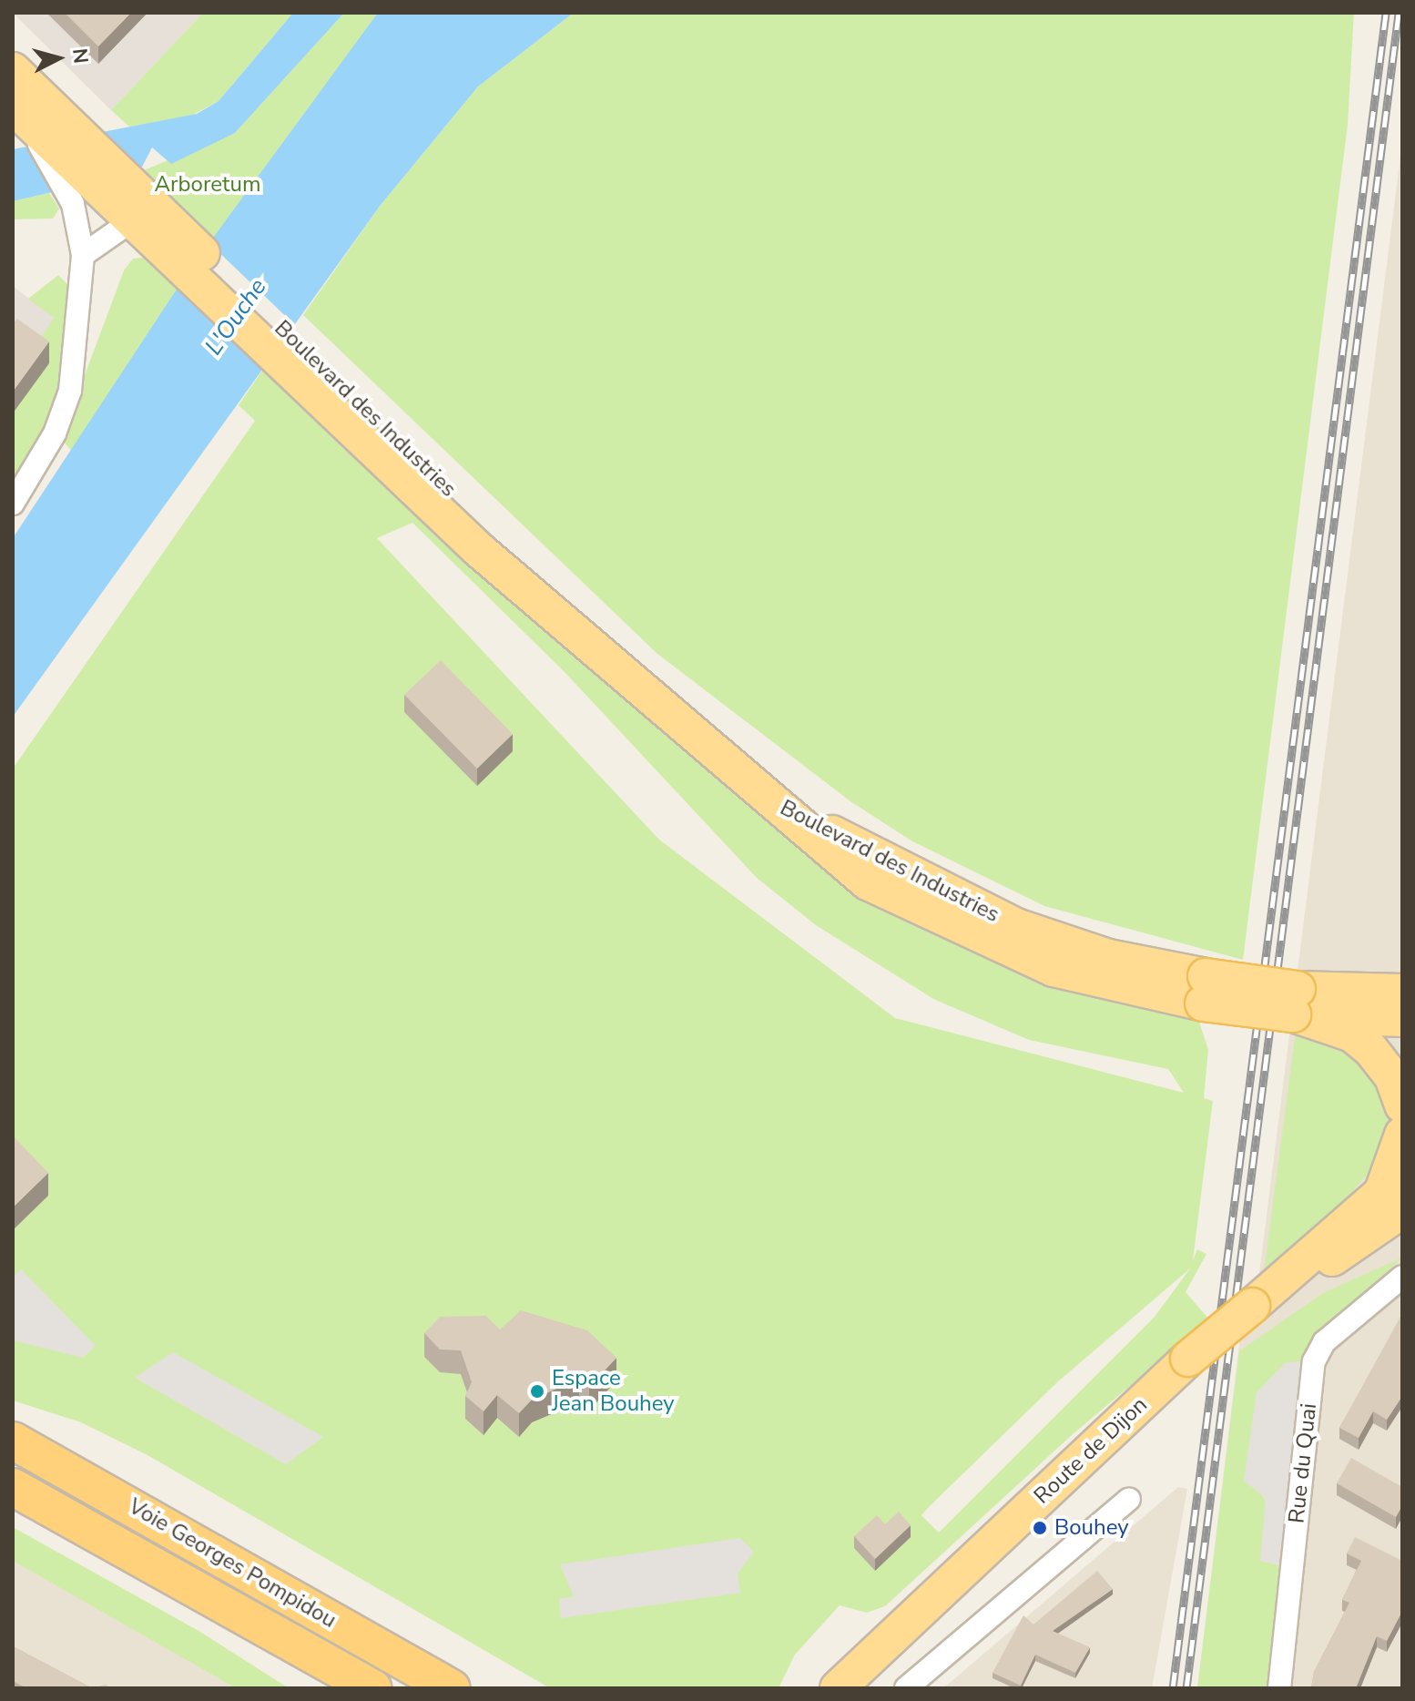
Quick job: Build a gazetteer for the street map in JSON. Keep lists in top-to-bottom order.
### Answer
{
  "streets": {
    "highway": ["Voie Georges Pompidou"],
    "main road": ["Boulevard des Industries", "Route de Dijon"],
    "street": ["Rue du Quai"]
  },
  "water": ["L'Ouche"],
  "parks": ["Arboretum"],
  "places": ["Espace Jean Bouhey", "Bouhey"],
  "north": "right"
}
